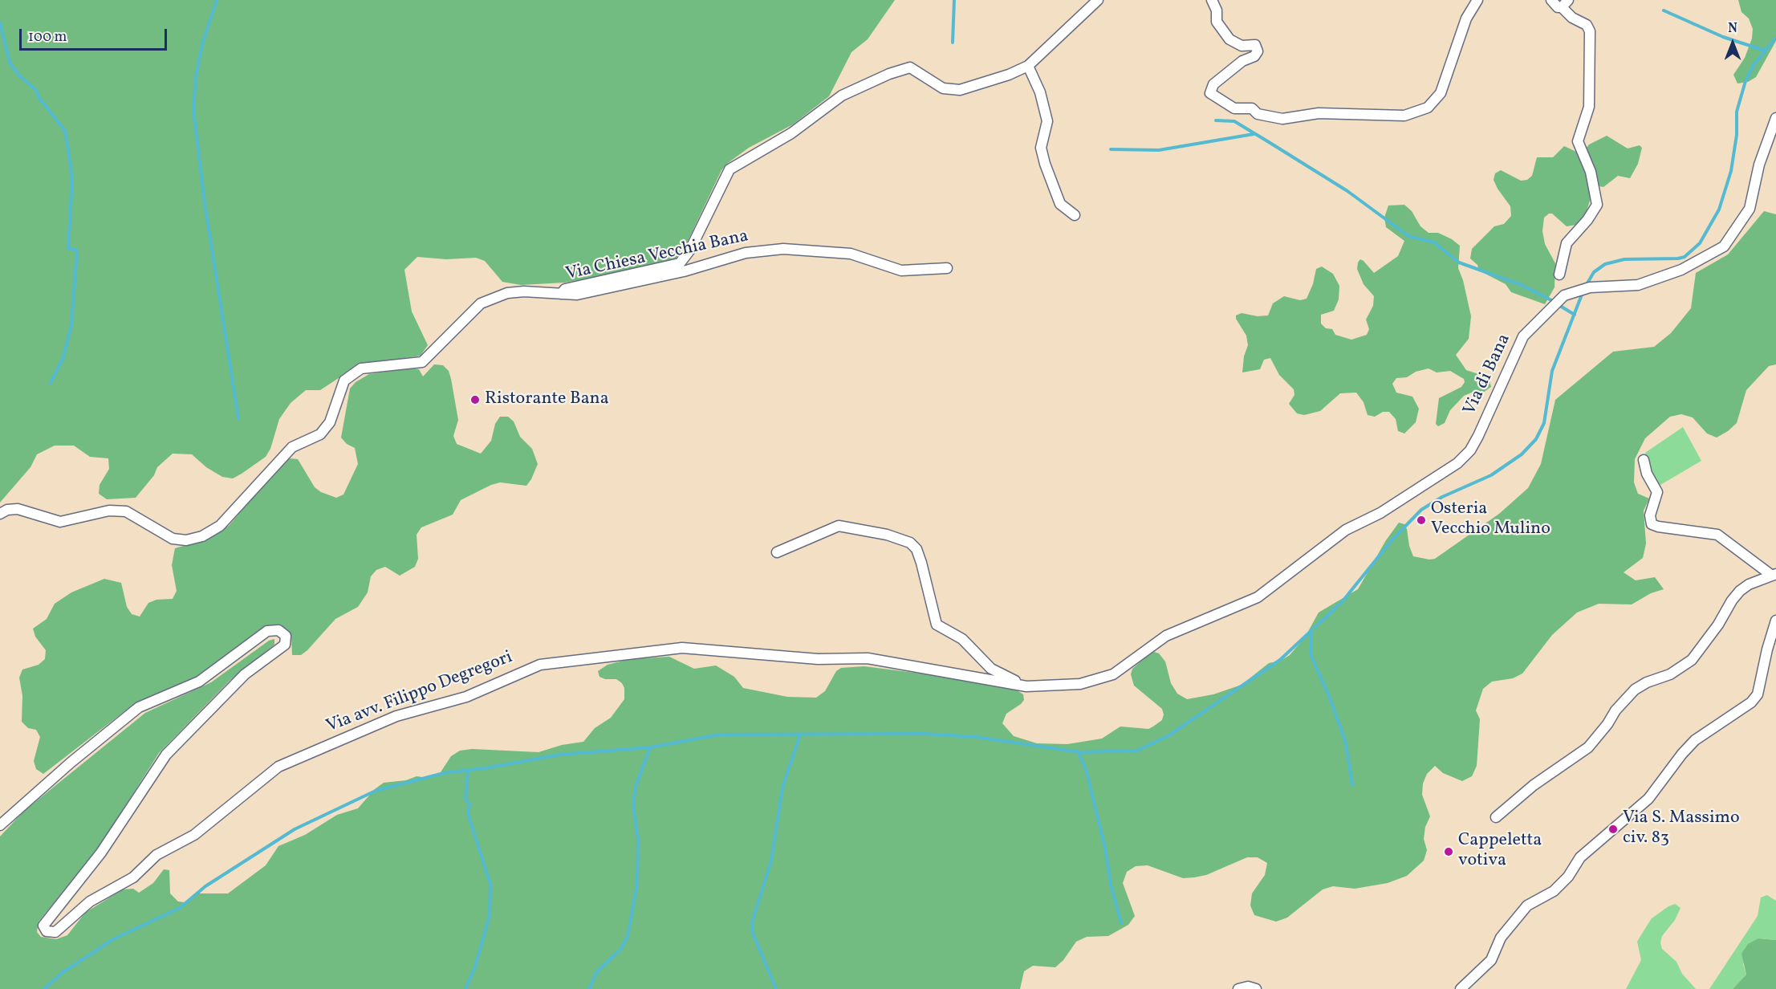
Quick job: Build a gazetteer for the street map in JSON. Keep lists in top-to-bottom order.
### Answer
{
  "streets": {
    "street": ["Via Chiesa Vecchia Bana", "Via di Bana", "Via avv. Filippo Degregori"]
  },
  "crossings": [
    ["Via di Bana", "Via avv. Filippo Degregori"]
  ],
  "places": [
    "Ristorante Bana",
    "Osteria Vecchio Mulino",
    "Via S. Massimo civ. 83",
    "Cappeletta votiva"
  ],
  "scale_bar": "100 m",
  "north": "top"
}
